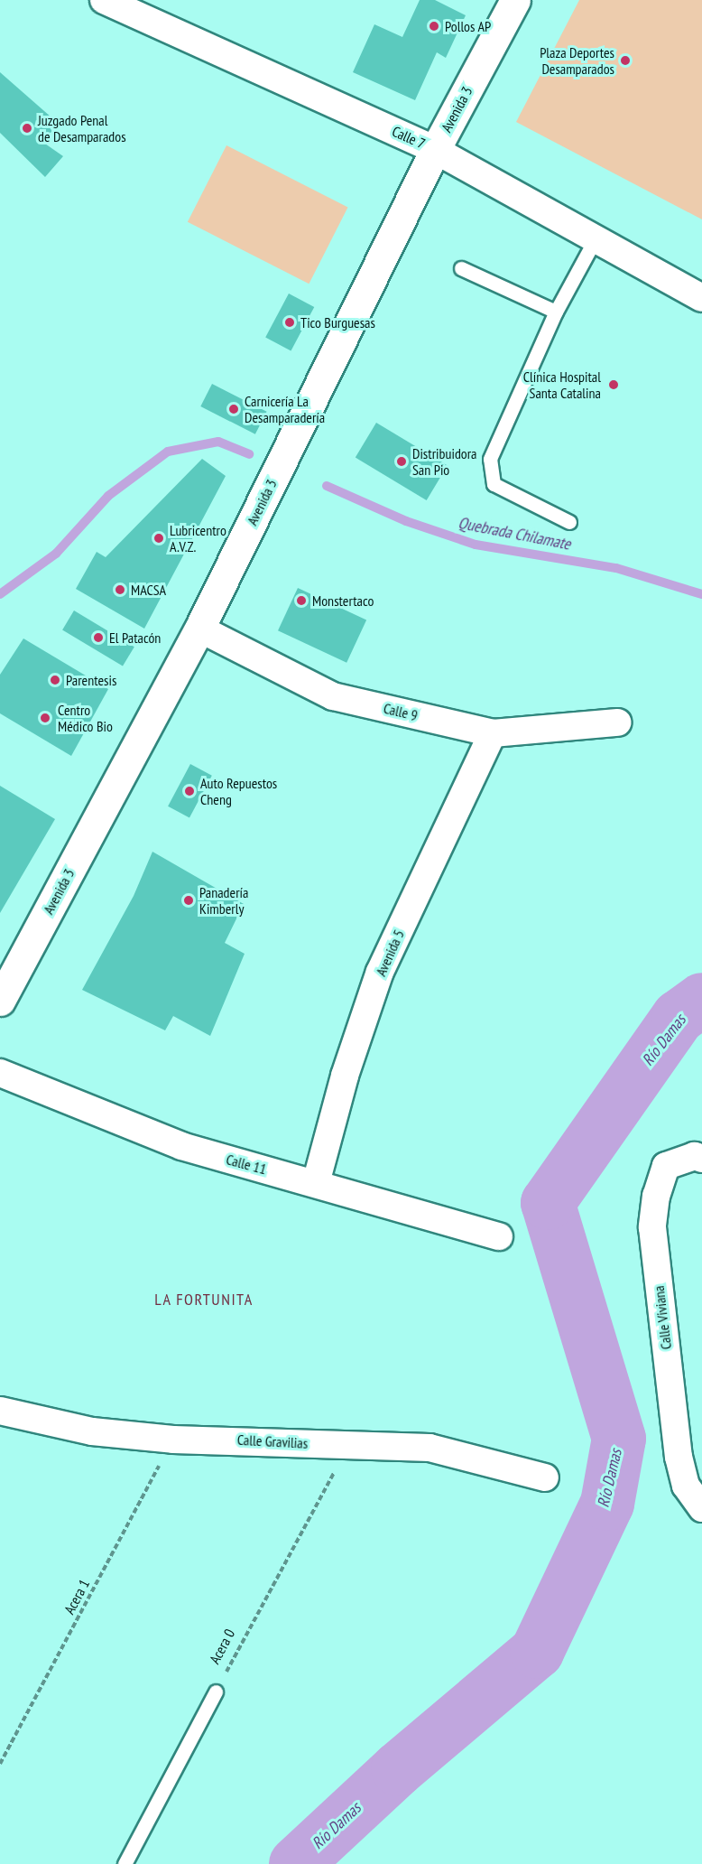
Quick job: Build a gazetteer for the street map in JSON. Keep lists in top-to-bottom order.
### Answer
{
  "streets": {
    "street": [
      "Avenida 3",
      "Calle 7",
      "Calle 9",
      "Avenida 5",
      "Calle 11",
      "Calle Viviana",
      "Calle Gravilias"
    ],
    "path": ["Acera 1", "Acera 0"]
  },
  "crossings": [
    ["Avenida 3", "Calle 7"],
    ["Avenida 3", "Calle 9"],
    ["Calle 9", "Avenida 5"],
    ["Avenida 5", "Calle 11"],
    ["Calle Gravilias", "Acera 1"],
    ["Calle Gravilias", "Acera 0"]
  ],
  "districts": ["LA FORTUNITA"],
  "water": ["Quebrada Chilamate", "Río Damas"],
  "places": [
    "Pollos AP",
    "Plaza Deportes Desamparados",
    "Juzgado Penal de Desamparados",
    "Tico Burguesas",
    "Clínica Hospital Santa Catalina",
    "Carnicería La Desamparadería",
    "Distribuidora San Pio",
    "Lubricentro A.V.Z.",
    "MACSA",
    "Monstertaco",
    "El Patacón",
    "Parentesis",
    "Centro Médico Bio",
    "Auto Repuestos Cheng",
    "Panadería Kimberly"
  ]
}
